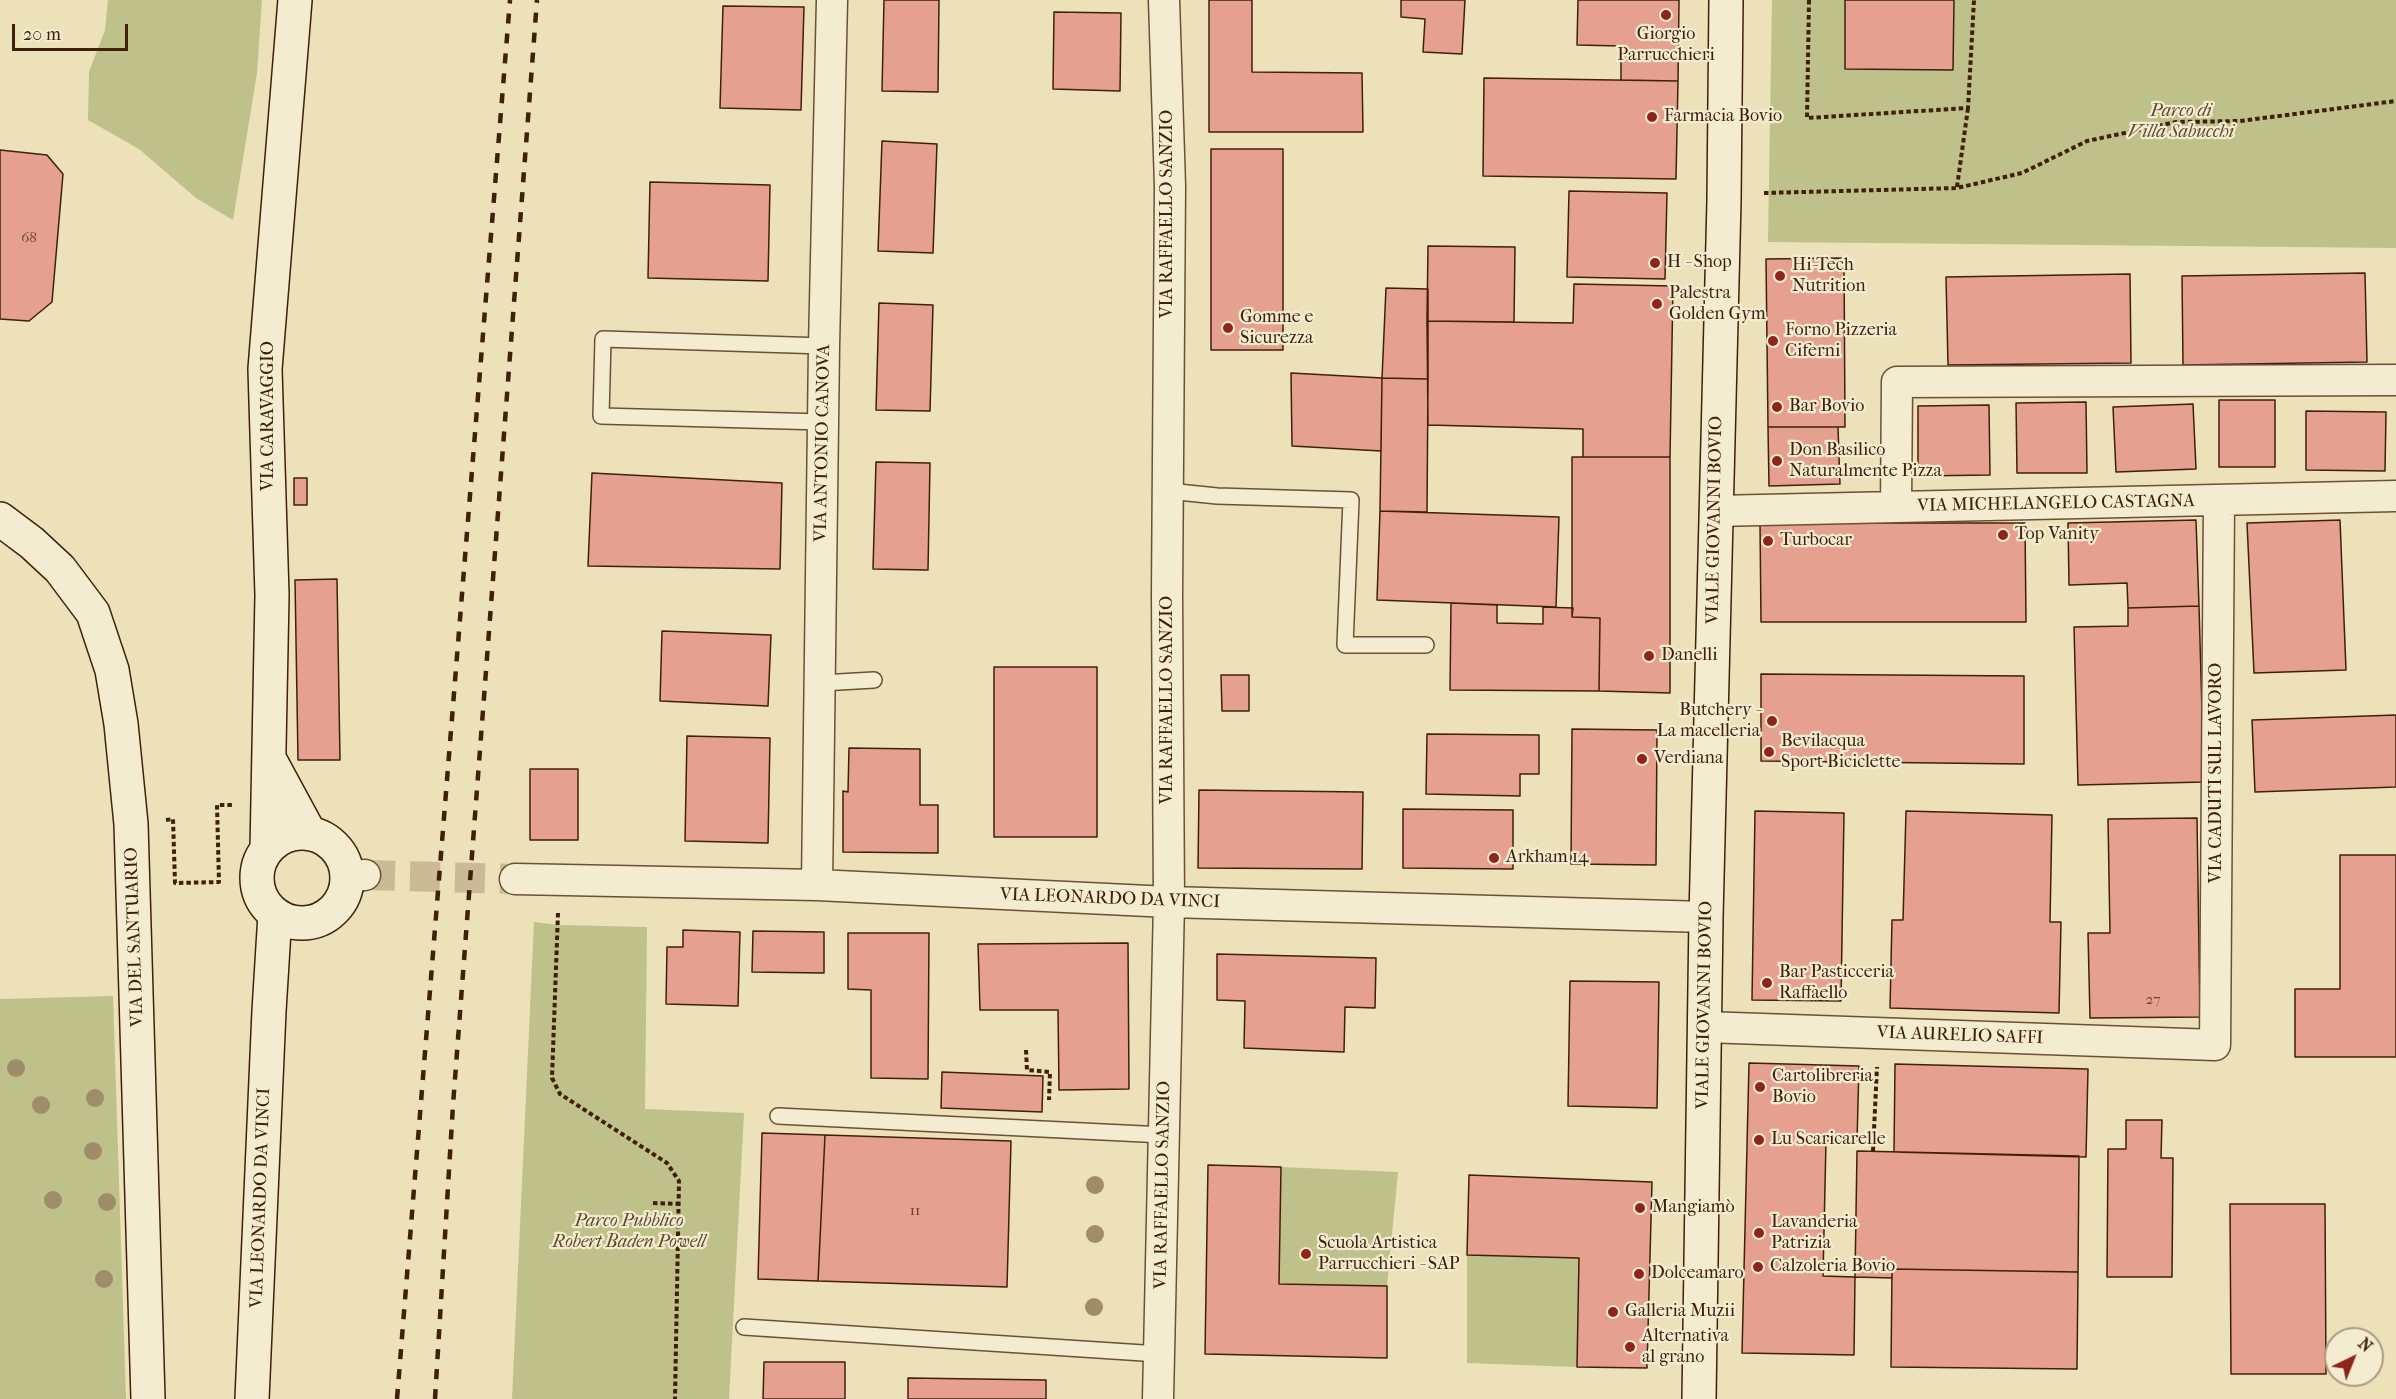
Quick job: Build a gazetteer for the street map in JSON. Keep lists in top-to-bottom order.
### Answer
{
  "streets": {
    "street": [
      "VIA RAFFAELLO SANZIO",
      "VIA CARAVAGGIO",
      "VIA ANTONIO CANOVA",
      "VIA MICHELANGELO CASTAGNA",
      "VIALE GIOVANNI BOVIO",
      "VIA CADUTI SUL LAVORO",
      "VIA LEONARDO DA VINCI",
      "VIA DEL SANTUARIO",
      "VIA AURELIO SAFFI"
    ]
  },
  "crossings": [
    ["VIA RAFFAELLO SANZIO", "VIA LEONARDO DA VINCI"],
    ["VIA CARAVAGGIO", "VIA LEONARDO DA VINCI"],
    ["VIA ANTONIO CANOVA", "VIA LEONARDO DA VINCI"],
    ["VIA MICHELANGELO CASTAGNA", "VIALE GIOVANNI BOVIO"],
    ["VIA MICHELANGELO CASTAGNA", "VIA CADUTI SUL LAVORO"],
    ["VIALE GIOVANNI BOVIO", "VIA LEONARDO DA VINCI"],
    ["VIALE GIOVANNI BOVIO", "VIA AURELIO SAFFI"],
    ["VIA CADUTI SUL LAVORO", "VIA AURELIO SAFFI"]
  ],
  "parks": ["Parco di Villa Sabucchi", "Parco Pubblico Robert Baden Powell"],
  "places": [
    "Giorgio Parrucchieri",
    "Farmacia Bovio",
    "H - Shop",
    "Hi-Tech Nutrition",
    "Palestra Golden Gym",
    "Gomme e Sicurezza",
    "Forno Pizzeria Ciferni",
    "Bar Bovio",
    "Don Basilico Naturalmente Pizza",
    "Top Vanity",
    "Turbocar",
    "Danelli",
    "Butchery - La macelleria",
    "Bevilacqua Sport Biciclette",
    "Verdiana",
    "Arkham 14",
    "Bar Pasticceria Raffaello",
    "Cartolibreria Bovio",
    "Lu Scaricarelle",
    "Mangiamò",
    "Lavanderia Patrizia",
    "Scuola Artistica Parrucchieri - SAP",
    "Calzoleria Bovio",
    "Dolceamaro",
    "Galleria Muzii",
    "Alternativa al grano"
  ],
  "house_numbers": ["68", "27", "11"],
  "scale_bar": "20 m",
  "north": "top right"
}
